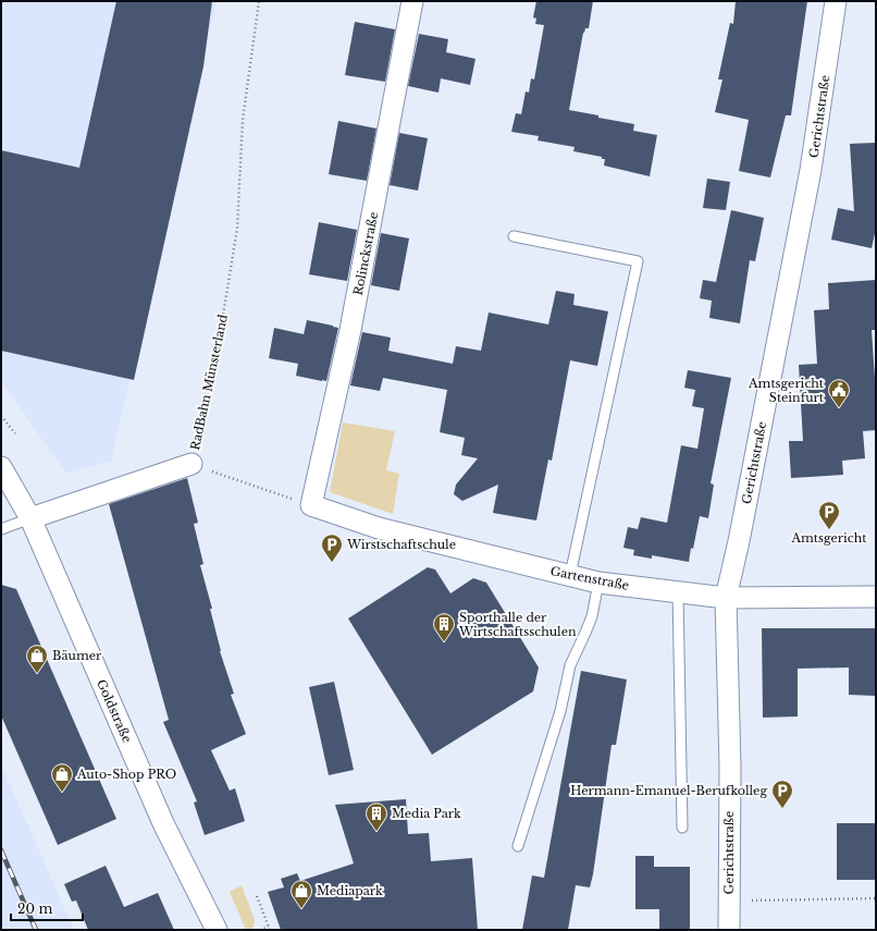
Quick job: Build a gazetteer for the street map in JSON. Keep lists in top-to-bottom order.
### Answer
{
  "streets": {
    "street": [
      "Gerichtstraße",
      "Rolinckstraße",
      "RadBahn Münsterland",
      "Gartenstraße",
      "Goldstraße"
    ]
  },
  "crossings": [
    ["Gerichtstraße", "Gartenstraße"],
    ["Rolinckstraße", "Gartenstraße"],
    ["RadBahn Münsterland", "Goldstraße"]
  ],
  "places": {
    "public building": ["Amtsgericht Steinfurt"],
    "parking": ["Amtsgericht", "Wirstschaftschule", "Hermann-Emanuel-Berufkolleg"],
    "building": ["Sporthalle der Wirtschaftsschulen", "Media Park"],
    "shop": ["Bäumer", "Auto-Shop PRO", "Mediapark"]
  },
  "scale_bar": "20 m"
}
